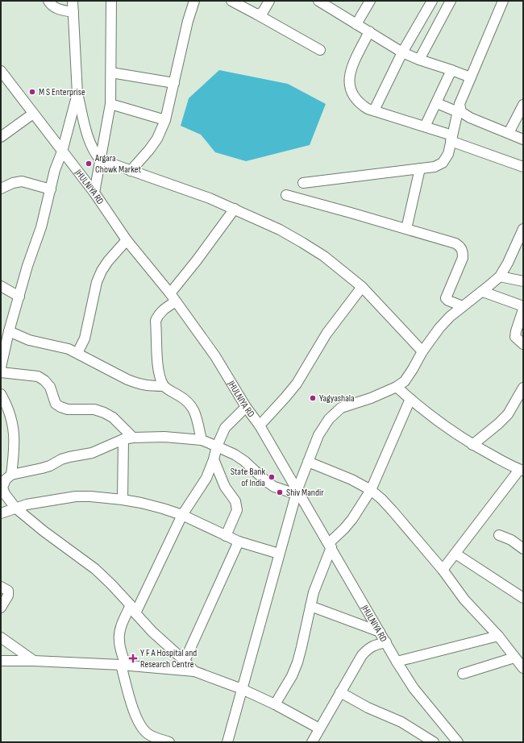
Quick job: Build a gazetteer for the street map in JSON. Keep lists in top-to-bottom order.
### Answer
{
  "streets": {
    "street": ["JHULNIYA RD"]
  },
  "places": {
    "other": [
      "M S Enterprise",
      "Argara Chowk Market",
      "Yagyashala",
      "State Bank of India",
      "Shiv Mandir"
    ],
    "health": ["Y F A Hospital and Research Centre"]
  }
}
